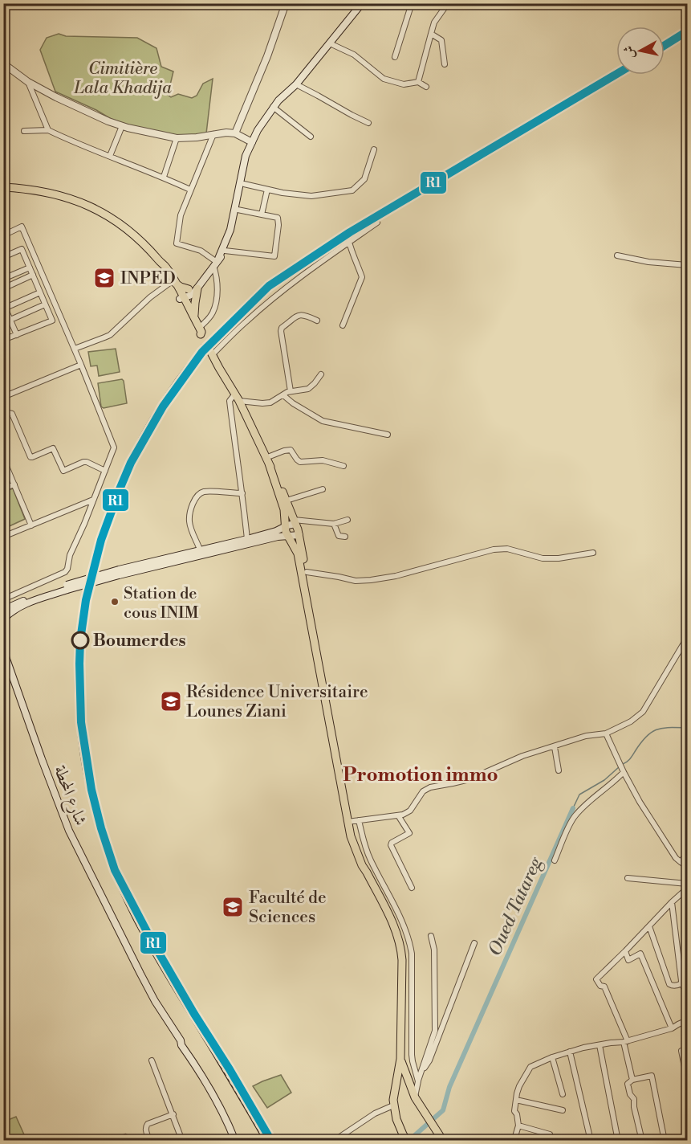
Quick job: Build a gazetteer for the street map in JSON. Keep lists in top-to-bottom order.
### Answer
{
  "streets": {
    "main road": ["شارع المحطة"]
  },
  "districts": ["Promotion immo"],
  "water": ["Oued Tatareg"],
  "parks": ["Cimitière Lala Khadija"],
  "places": {
    "school or university": ["INPED", "Résidence Universitaire Lounes Ziani", "Faculté de Sciences"],
    "other": ["Station de cous INIM", "Boumerdes"]
  },
  "lines": ["transit line R1"],
  "north": "left"
}
